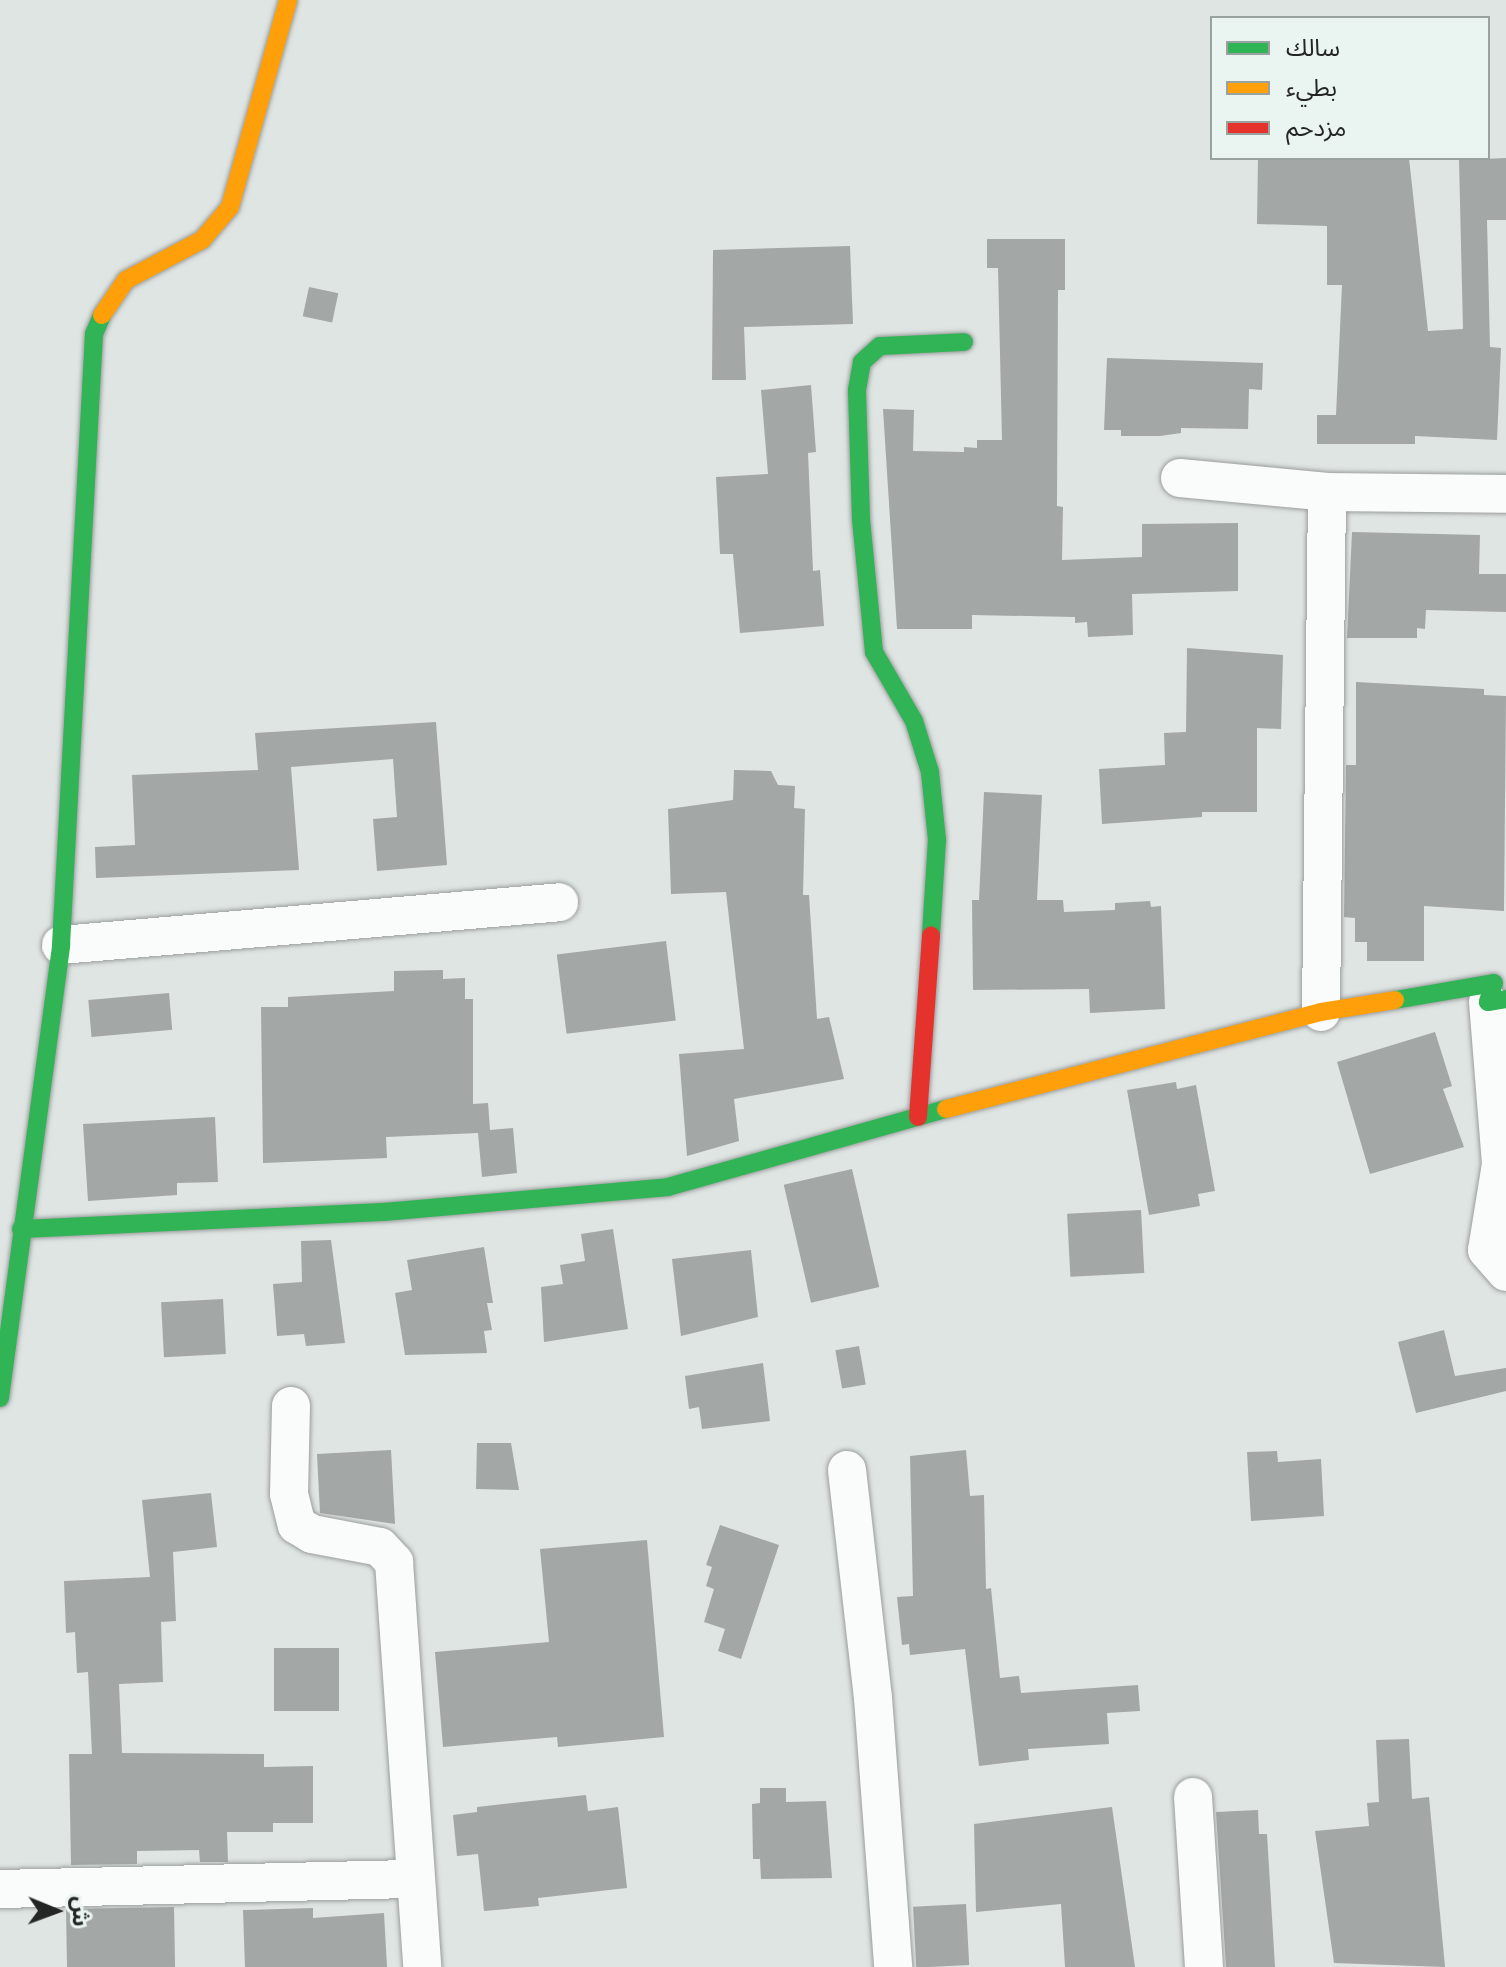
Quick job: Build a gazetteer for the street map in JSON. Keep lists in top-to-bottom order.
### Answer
{
  "legend": ["سالك", "بطيء", "مزدحم"],
  "north": "right"
}
